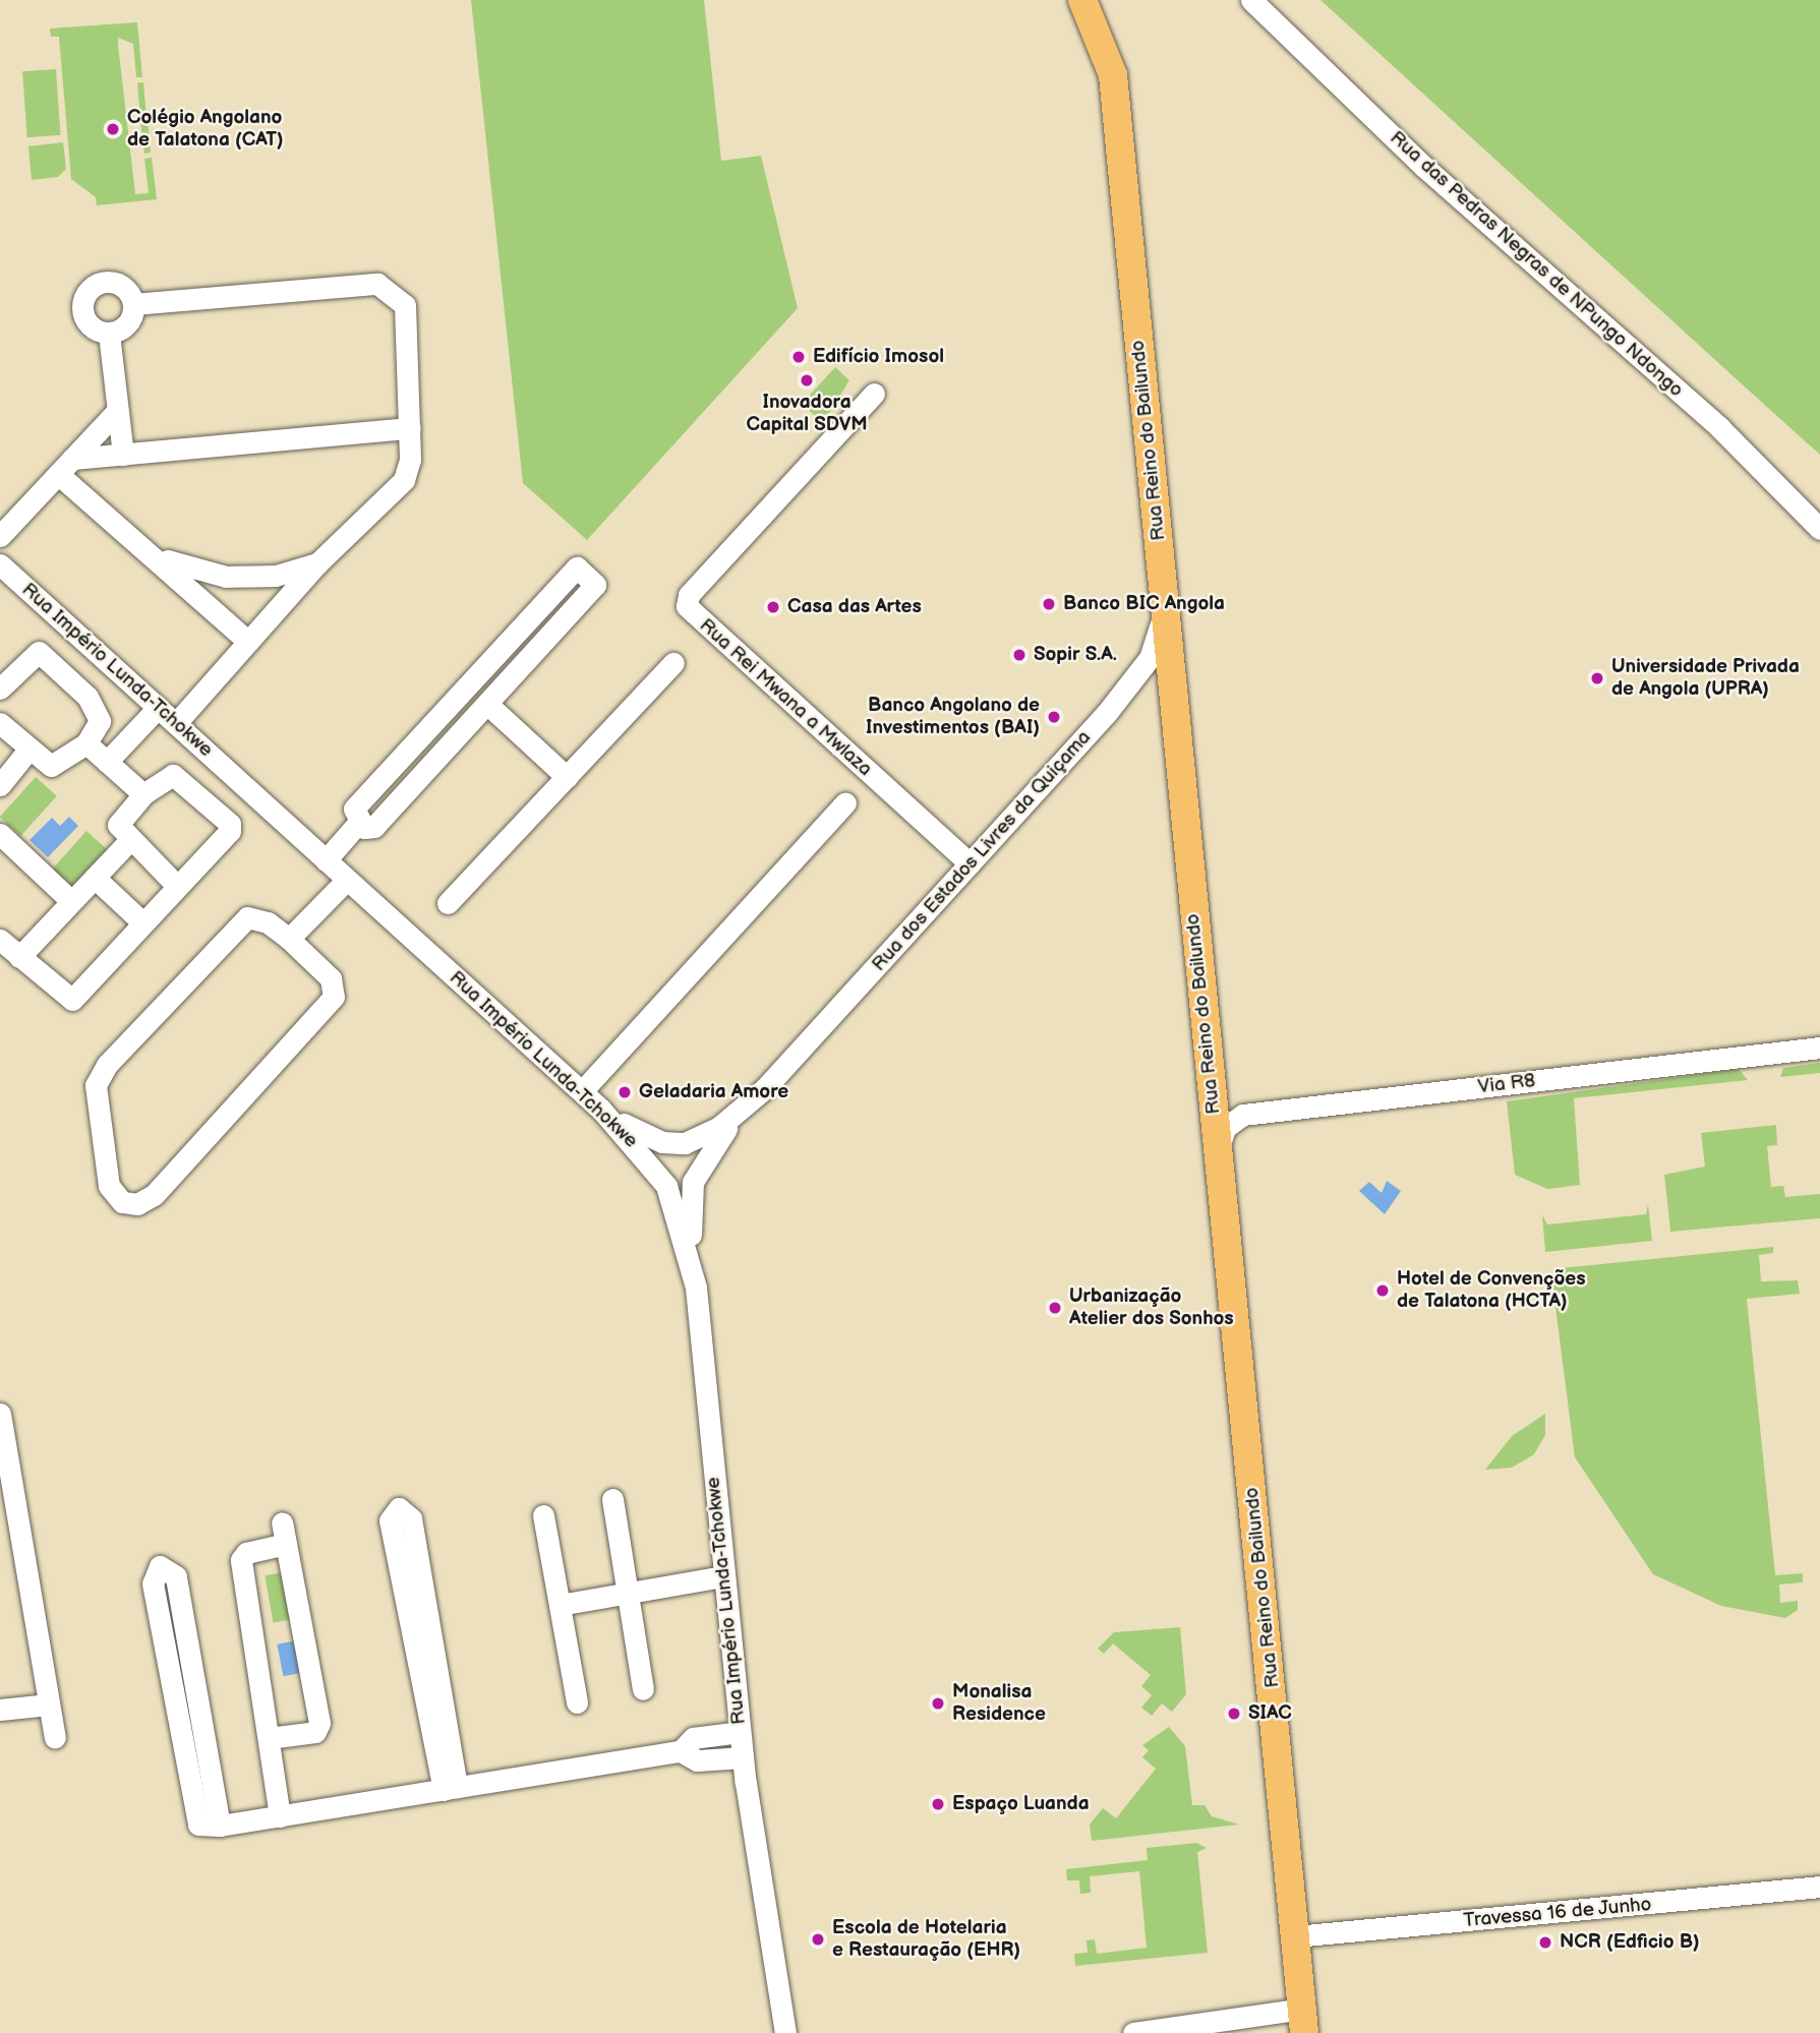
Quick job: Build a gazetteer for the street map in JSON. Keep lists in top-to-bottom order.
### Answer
{
  "streets": {
    "main road": ["Rua Reino do Bailundo"],
    "street": [
      "Rua das Pedras Negras de NPungo Ndongo",
      "Rua Império Lunda-Tchokwe",
      "Rua Rei Mwana a Mwlaza",
      "Rua dos Estados Livres da Quiçama",
      "Via R8",
      "Travessa 16 de Junho"
    ]
  },
  "crossings": [
    ["Rua Reino do Bailundo", "Rua dos Estados Livres da Quiçama"],
    ["Rua Reino do Bailundo", "Via R8"],
    ["Rua Reino do Bailundo", "Travessa 16 de Junho"],
    ["Rua Império Lunda-Tchokwe", "Rua dos Estados Livres da Quiçama"],
    ["Rua Rei Mwana a Mwlaza", "Rua dos Estados Livres da Quiçama"]
  ],
  "places": [
    "Colégio Angolano de Talatona (CAT)",
    "Edifício Imosol",
    "Inovadora Capital SDVM",
    "Banco BIC Angola",
    "Casa das Artes",
    "Sopir S.A.",
    "Universidade Privada de Angola (UPRA)",
    "Banco Angolano de Investimentos (BAI)",
    "Geladaria Amore",
    "Hotel de Convenções de Talatona (HCTA)",
    "Urbanização Atelier dos Sonhos",
    "Monalisa Residence",
    "SIAC",
    "Espaço Luanda",
    "Escola de Hotelaria e Restauração (EHR)",
    "NCR (Edficio B)"
  ]
}
